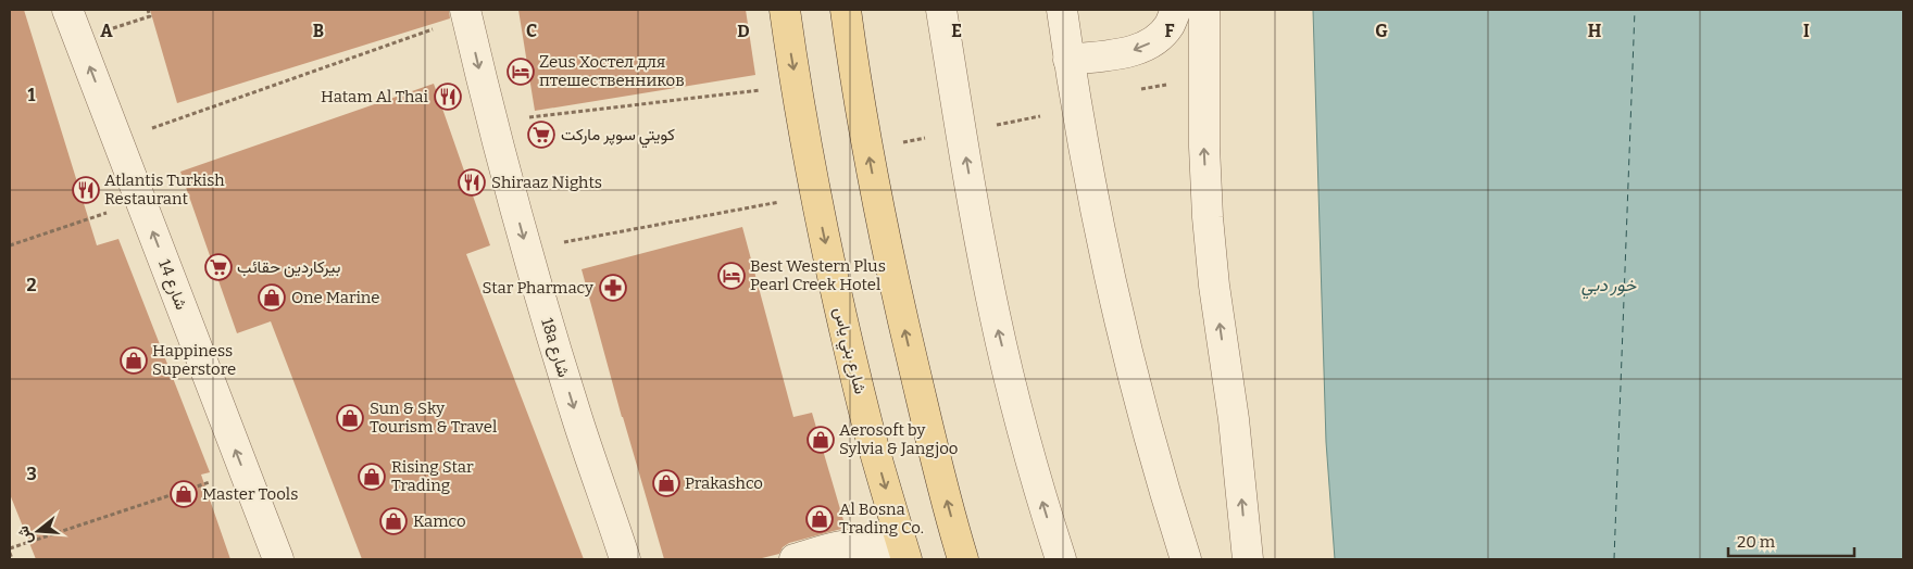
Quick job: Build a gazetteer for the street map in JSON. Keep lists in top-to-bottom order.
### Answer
{
  "streets": {
    "main road": ["شارع بني ياس"],
    "street": ["شارع 14", "18a شارع"]
  },
  "one_way": ["شارع 14", "18a شارع"],
  "water": ["خور دبي"],
  "places": {
    "hotel": ["Zeus Хостел для птешественников", "Best Western Plus Pearl Creek Hotel"],
    "restaurant": ["Hatam Al Thai", "Shiraaz Nights", "Atlantis Turkish Restaurant"],
    "supermarket": ["كويتي سوپر ماركت", "بيركاردين حقائب"],
    "pharmacy": ["Star Pharmacy"],
    "shop": [
      "One Marine",
      "Happiness Superstore",
      "Sun & Sky Tourism & Travel",
      "Aerosoft by Sylvia & Jangjoo",
      "Rising Star Trading",
      "Prakashco",
      "Master Tools",
      "Al Bosna Trading Co.",
      "Kamco"
    ]
  },
  "scale_bar": "20 m",
  "north": "left",
  "grid": {
    "columns": [
      "A",
      "B",
      "C",
      "D",
      "E",
      "F",
      "G",
      "H",
      "I"
    ],
    "rows": ["1", "2", "3"]
  }
}
